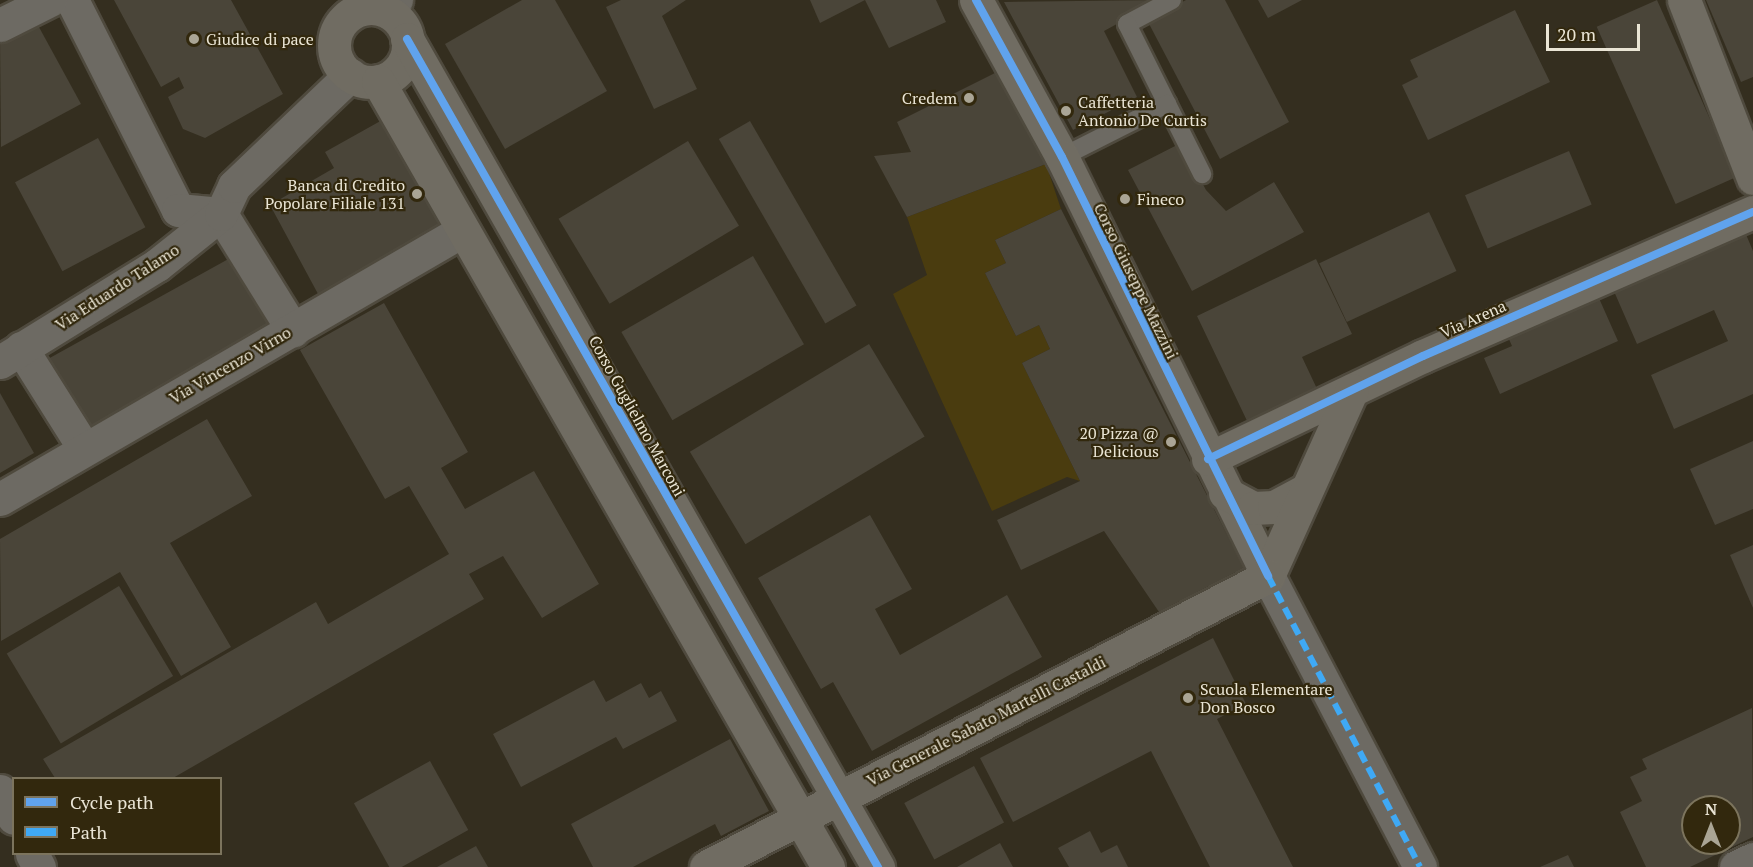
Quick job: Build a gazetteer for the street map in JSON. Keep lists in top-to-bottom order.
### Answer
{
  "streets": {
    "street": [
      "Corso Giuseppe Mazzini",
      "Via Eduardo Talamo",
      "Via Arena",
      "Via Vincenzo Virno",
      "Corso Guglielmo Marconi",
      "Via Generale Sabato Martelli Castaldi"
    ]
  },
  "crossings": [
    ["Corso Giuseppe Mazzini", "Via Arena"],
    ["Corso Giuseppe Mazzini", "Via Generale Sabato Martelli Castaldi"],
    ["Via Eduardo Talamo", "Corso Guglielmo Marconi"],
    ["Corso Guglielmo Marconi", "Via Generale Sabato Martelli Castaldi"]
  ],
  "places": [
    "Giudice di pace",
    "Credem",
    "Caffetteria Antonio De Curtis",
    "Banca di Credito Popolare Filiale 131",
    "Fineco",
    "20 Pizza @ Delicious",
    "Scuola Elementare Don Bosco"
  ],
  "legend": ["Cycle path", "Path"],
  "scale_bar": "20 m",
  "north": "top"
}
